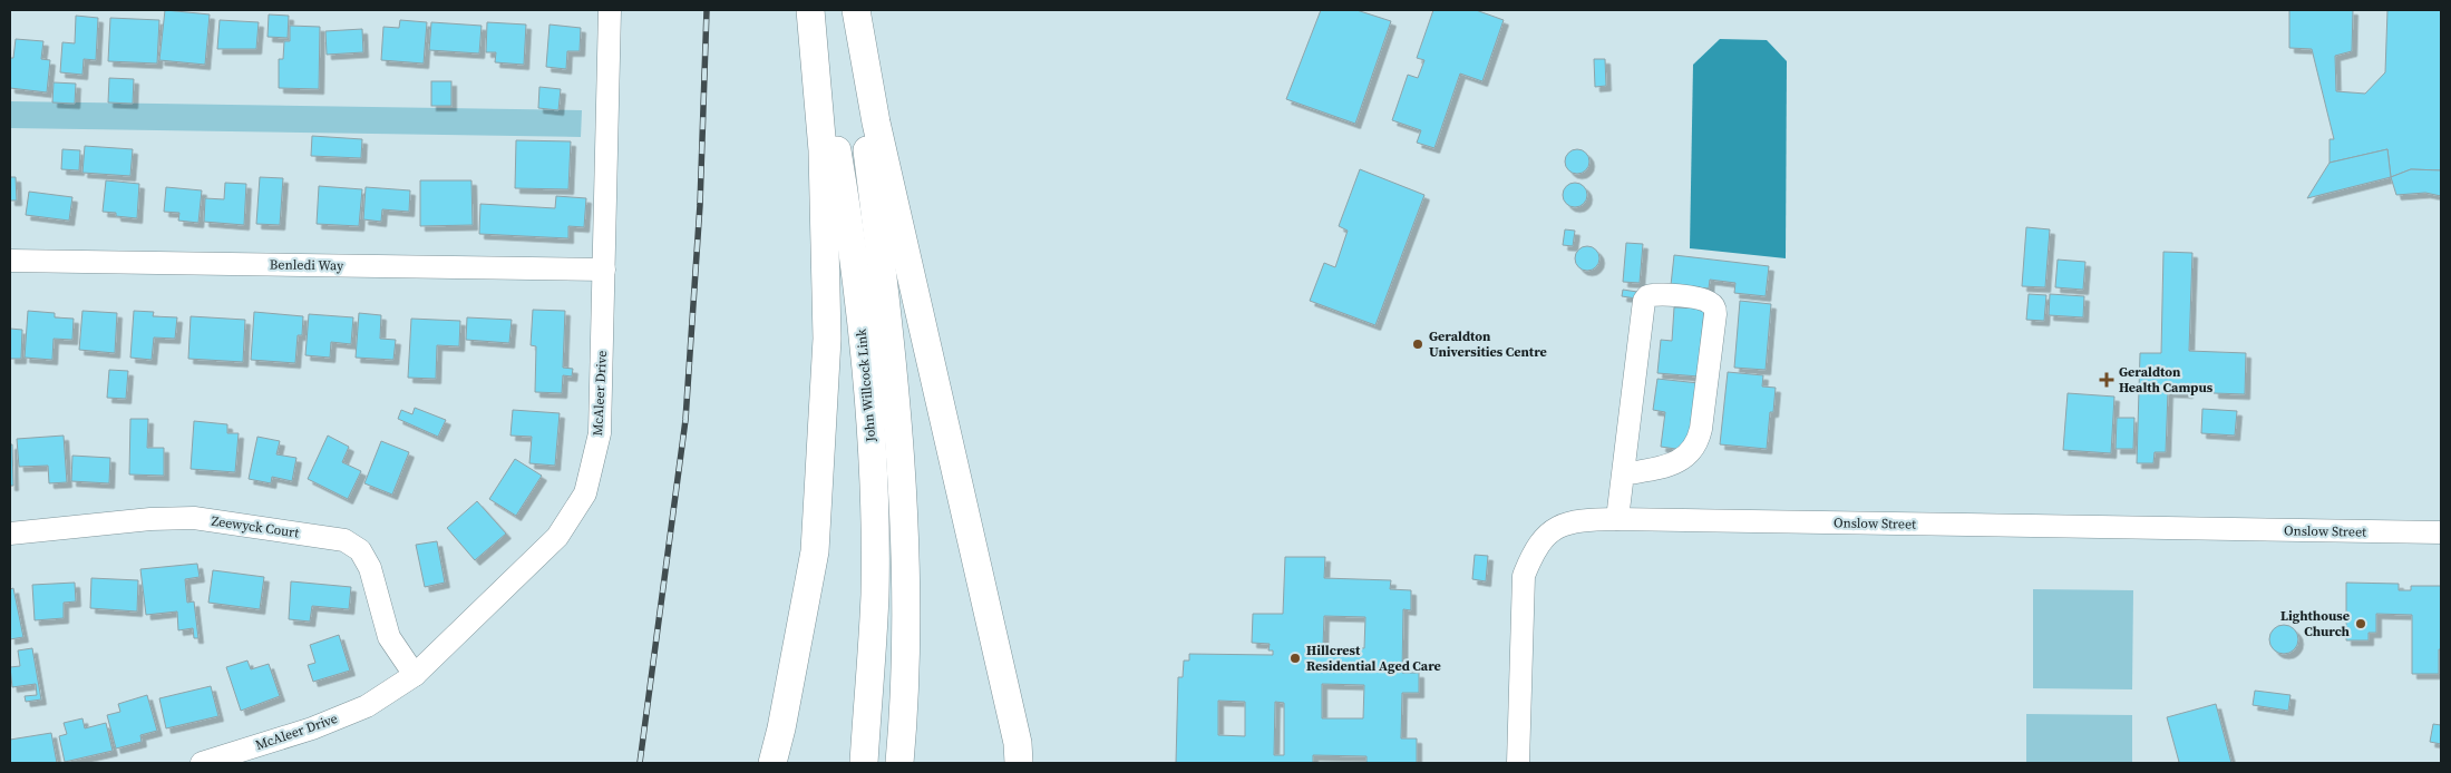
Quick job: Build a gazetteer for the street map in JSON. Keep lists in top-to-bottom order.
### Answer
{
  "streets": {
    "main road": ["John Willcock Link"],
    "street": [
      "Benledi Way",
      "McAleer Drive",
      "Onslow Street",
      "Zeewyck Court"
    ]
  },
  "crossings": [
    ["Benledi Way", "McAleer Drive"],
    ["McAleer Drive", "Zeewyck Court"]
  ],
  "places": {
    "other": ["Geraldton Universities Centre", "Lighthouse Church", "Hillcrest Residential Aged Care"],
    "health": ["Geraldton Health Campus"]
  }
}
